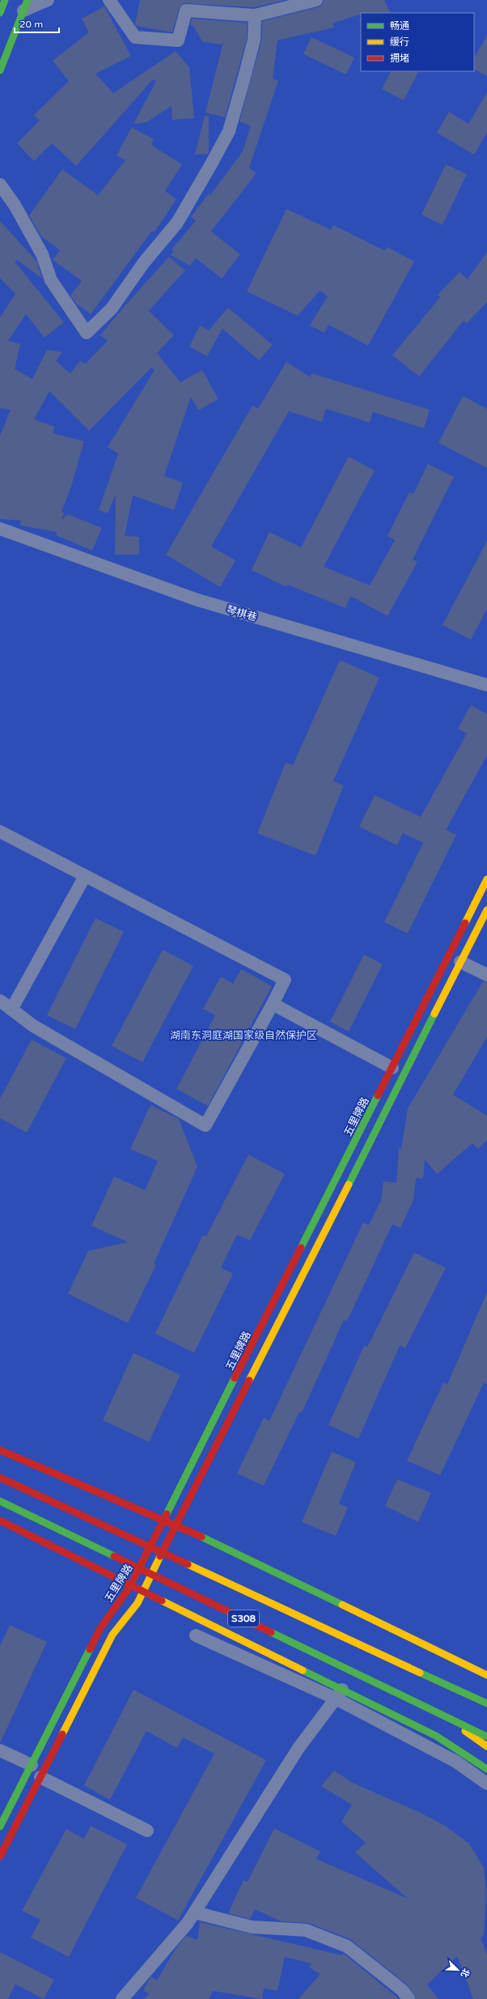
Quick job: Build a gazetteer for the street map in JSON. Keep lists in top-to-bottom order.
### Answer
{
  "streets": {
    "main road": ["五里牌路", "S308"],
    "street": ["琴棋巷"]
  },
  "parks": ["湖南东洞庭湖国家级自然保护区"],
  "legend": ["畅通", "缓行", "拥堵"],
  "scale_bar": "20 m",
  "north": "bottom right"
}
